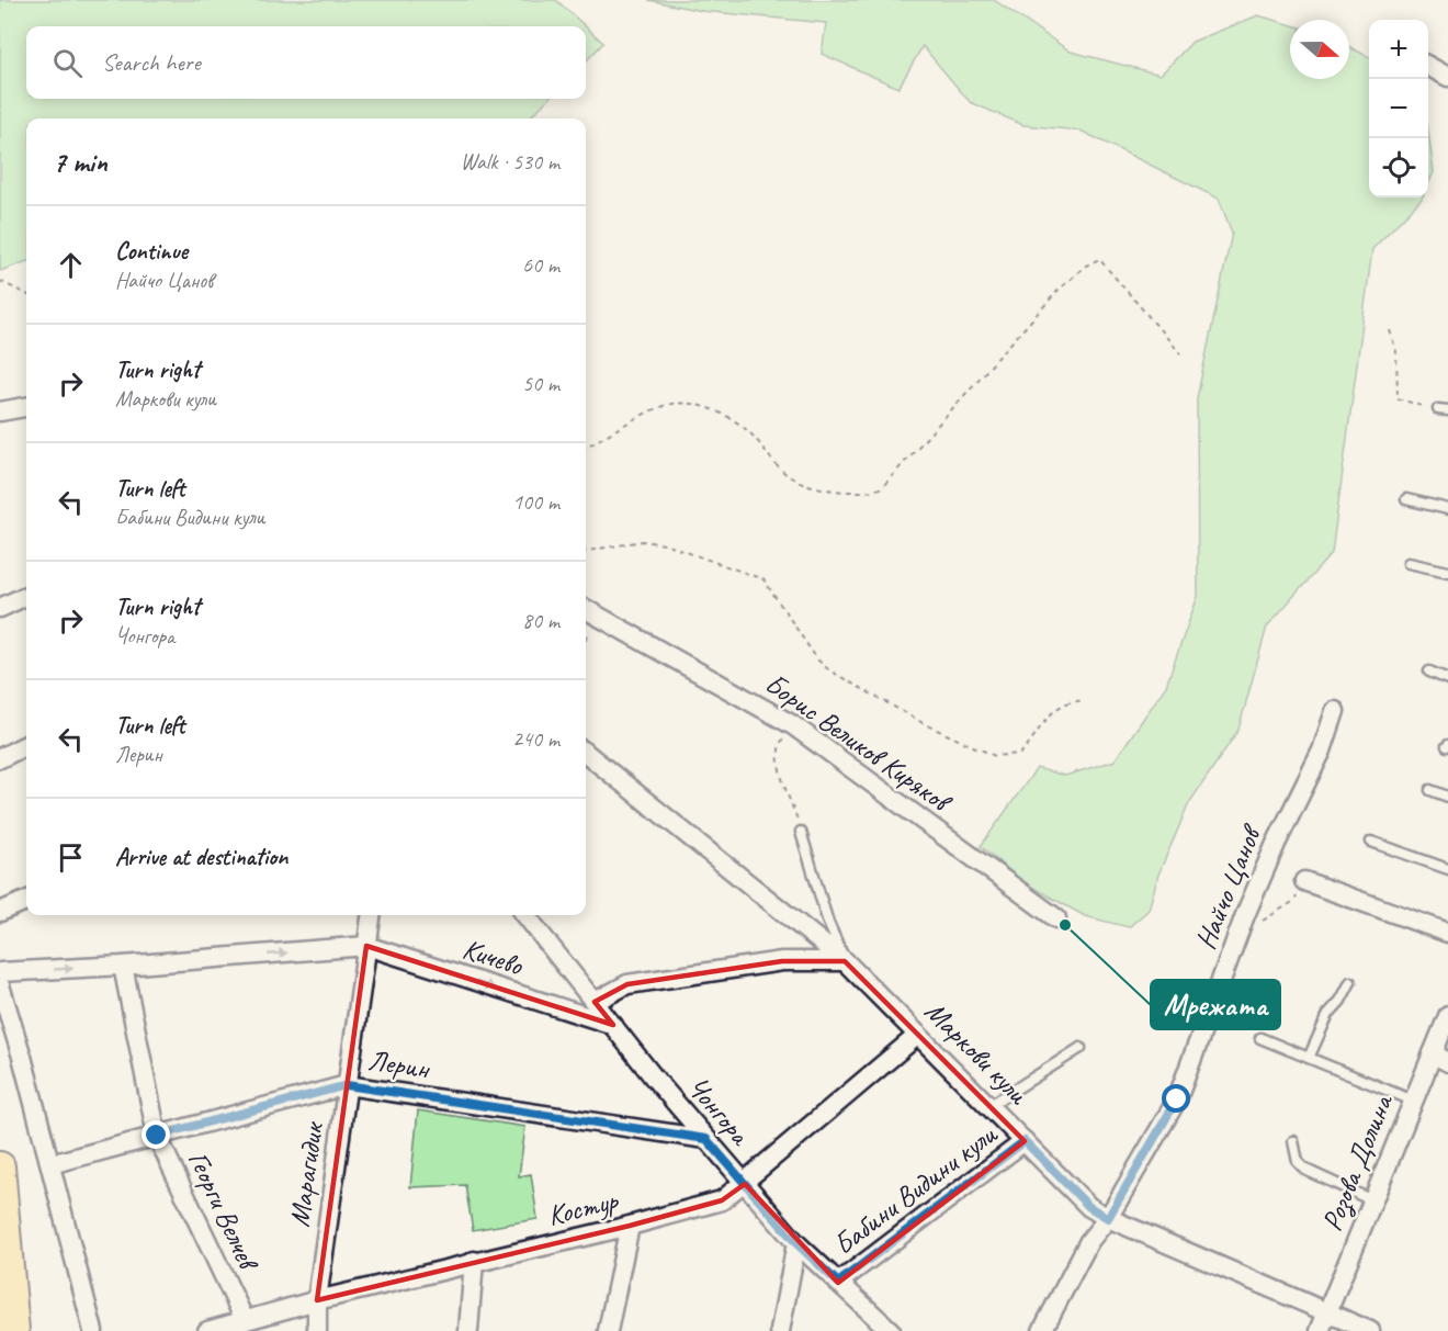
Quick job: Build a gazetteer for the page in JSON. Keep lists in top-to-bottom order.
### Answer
{
  "streets": {
    "street": [
      "Борис Великов Киряков",
      "Найчо Цанов",
      "Кичево",
      "Маркови кули",
      "Лерин",
      "Чонгора",
      "Розова Долина",
      "Марагидик",
      "Бабини Видини кули",
      "Костур",
      "Георги Велчев"
    ]
  },
  "crossings": [
    ["Найчо Цанов", "Маркови кули"],
    ["Кичево", "Чонгора"],
    ["Кичево", "Марагидик"],
    ["Кичево", "Георги Велчев"],
    ["Маркови кули", "Розова Долина"],
    ["Маркови кули", "Бабини Видини кули"],
    ["Маркови кули", "Костур"],
    ["Лерин", "Чонгора"],
    ["Лерин", "Марагидик"],
    ["Лерин", "Георги Велчев"],
    ["Чонгора", "Бабини Видини кули"],
    ["Чонгора", "Костур"],
    ["Марагидик", "Костур"],
    ["Костур", "Георги Велчев"]
  ],
  "one_way": ["Кичево"],
  "places": ["Мрежата"],
  "north": "right",
  "page": {
    "map_buttons": ["+", "−"],
    "search": "Search here",
    "heading": ["7 min", "Walk · 530 m"],
    "list": [
      ["Continue", "Найчо Цанов", "60 m"],
      ["Turn right", "Маркови кули", "50 m"],
      ["Turn left", "Бабини Видини кули", "100 m"],
      ["Turn right", "Чонгора", "80 m"],
      ["Turn left", "Лерин", "240 m"],
      "Arrive at destination"
    ]
  }
}
